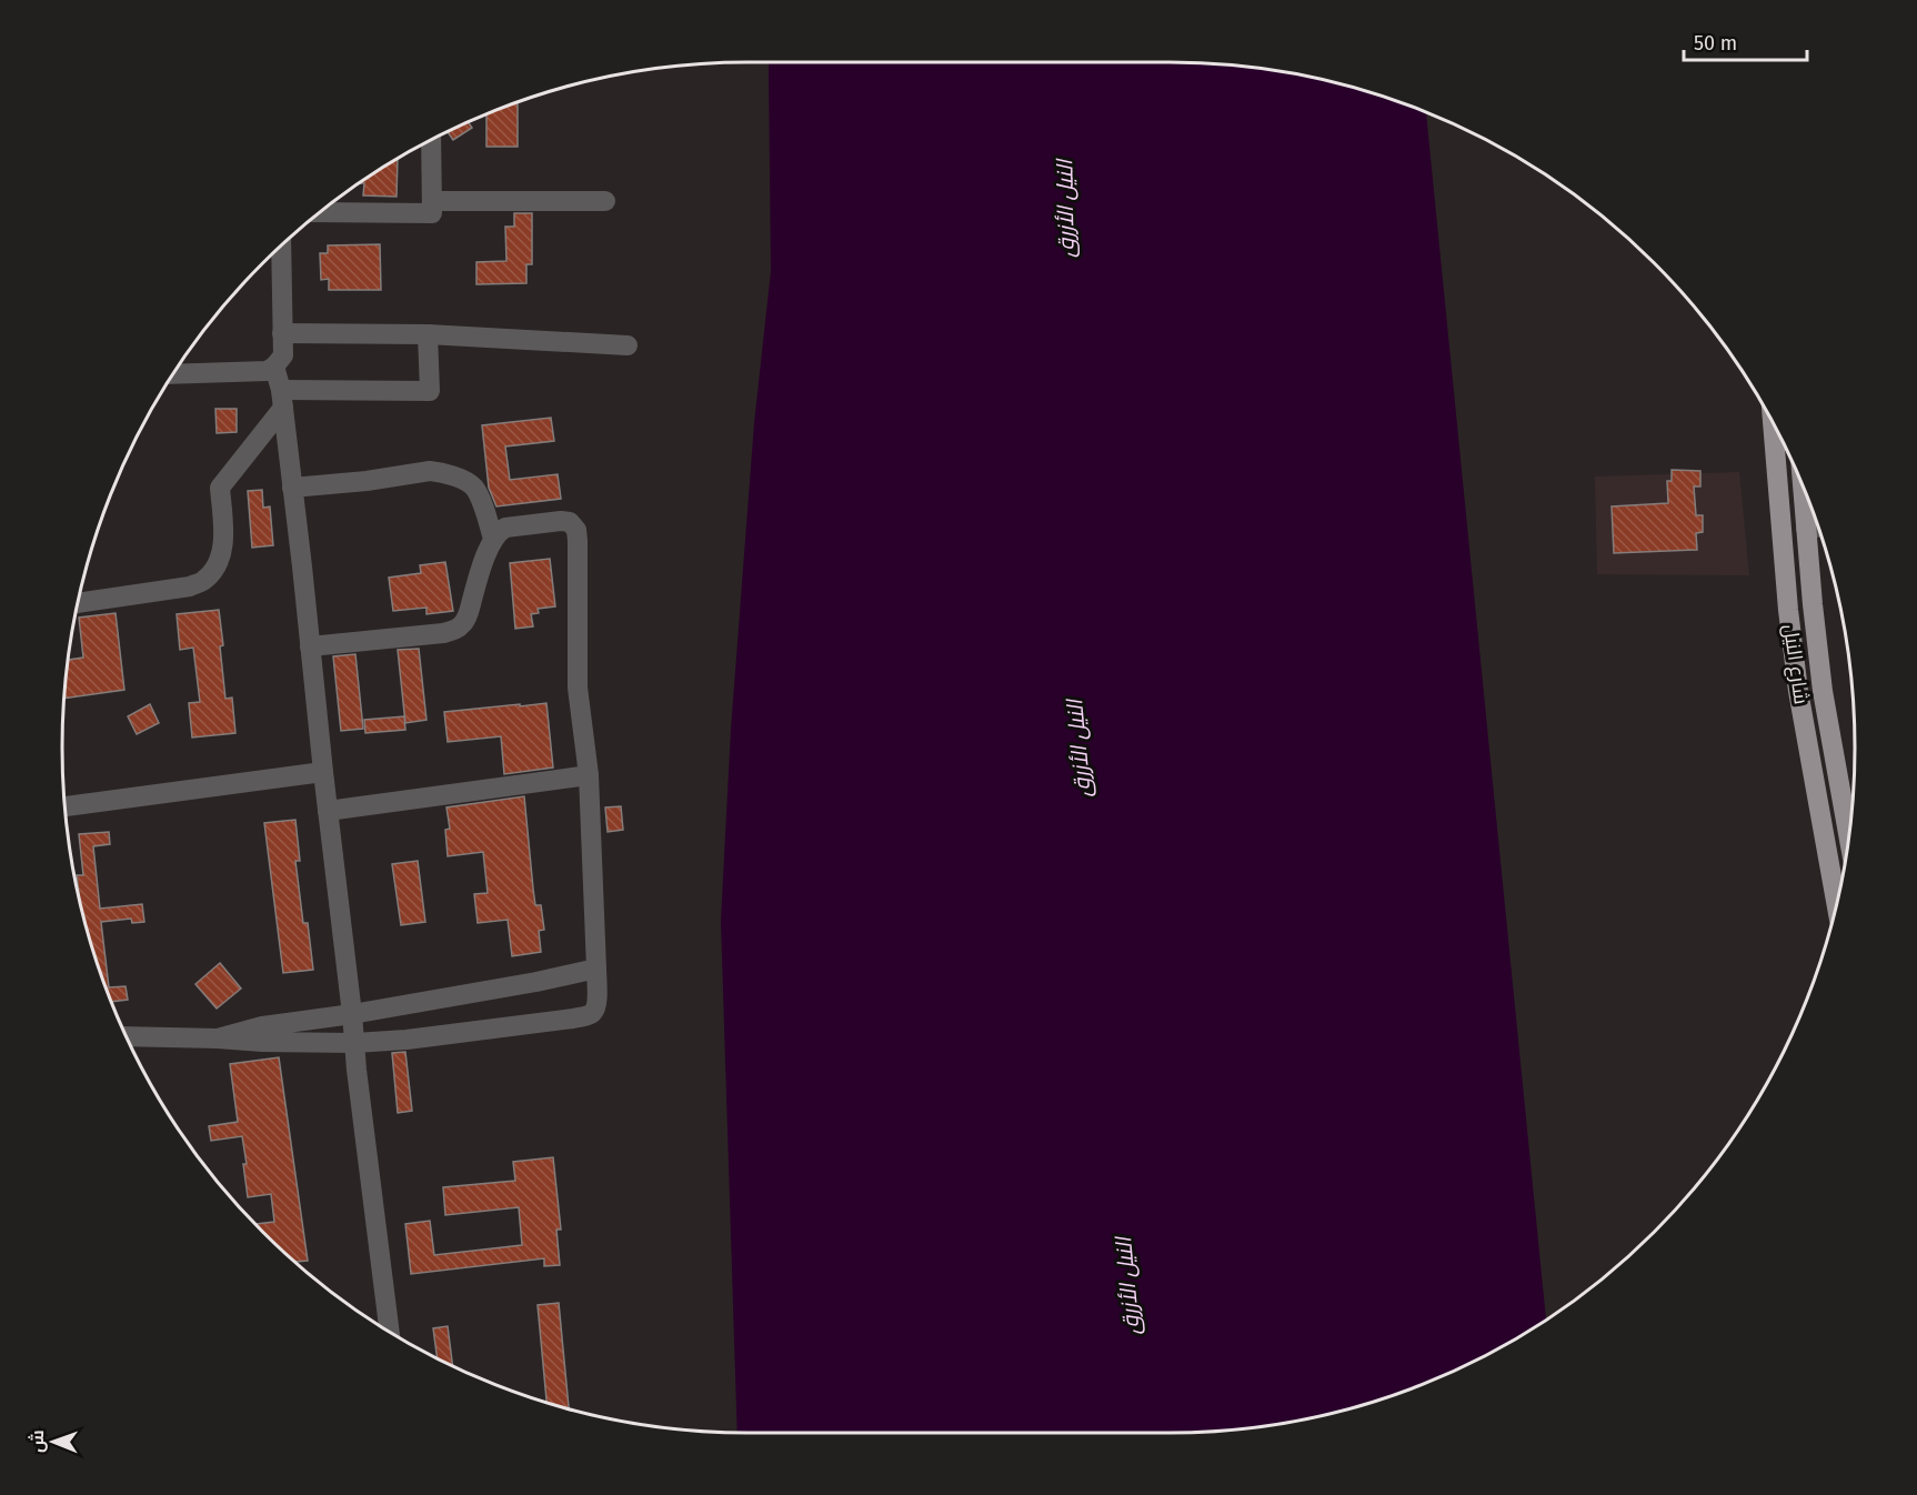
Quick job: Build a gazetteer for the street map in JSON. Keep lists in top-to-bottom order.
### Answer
{
  "streets": {
    "main road": ["شارع النيل"]
  },
  "water": ["النيل الأزرق"],
  "scale_bar": "50 m",
  "north": "left"
}
